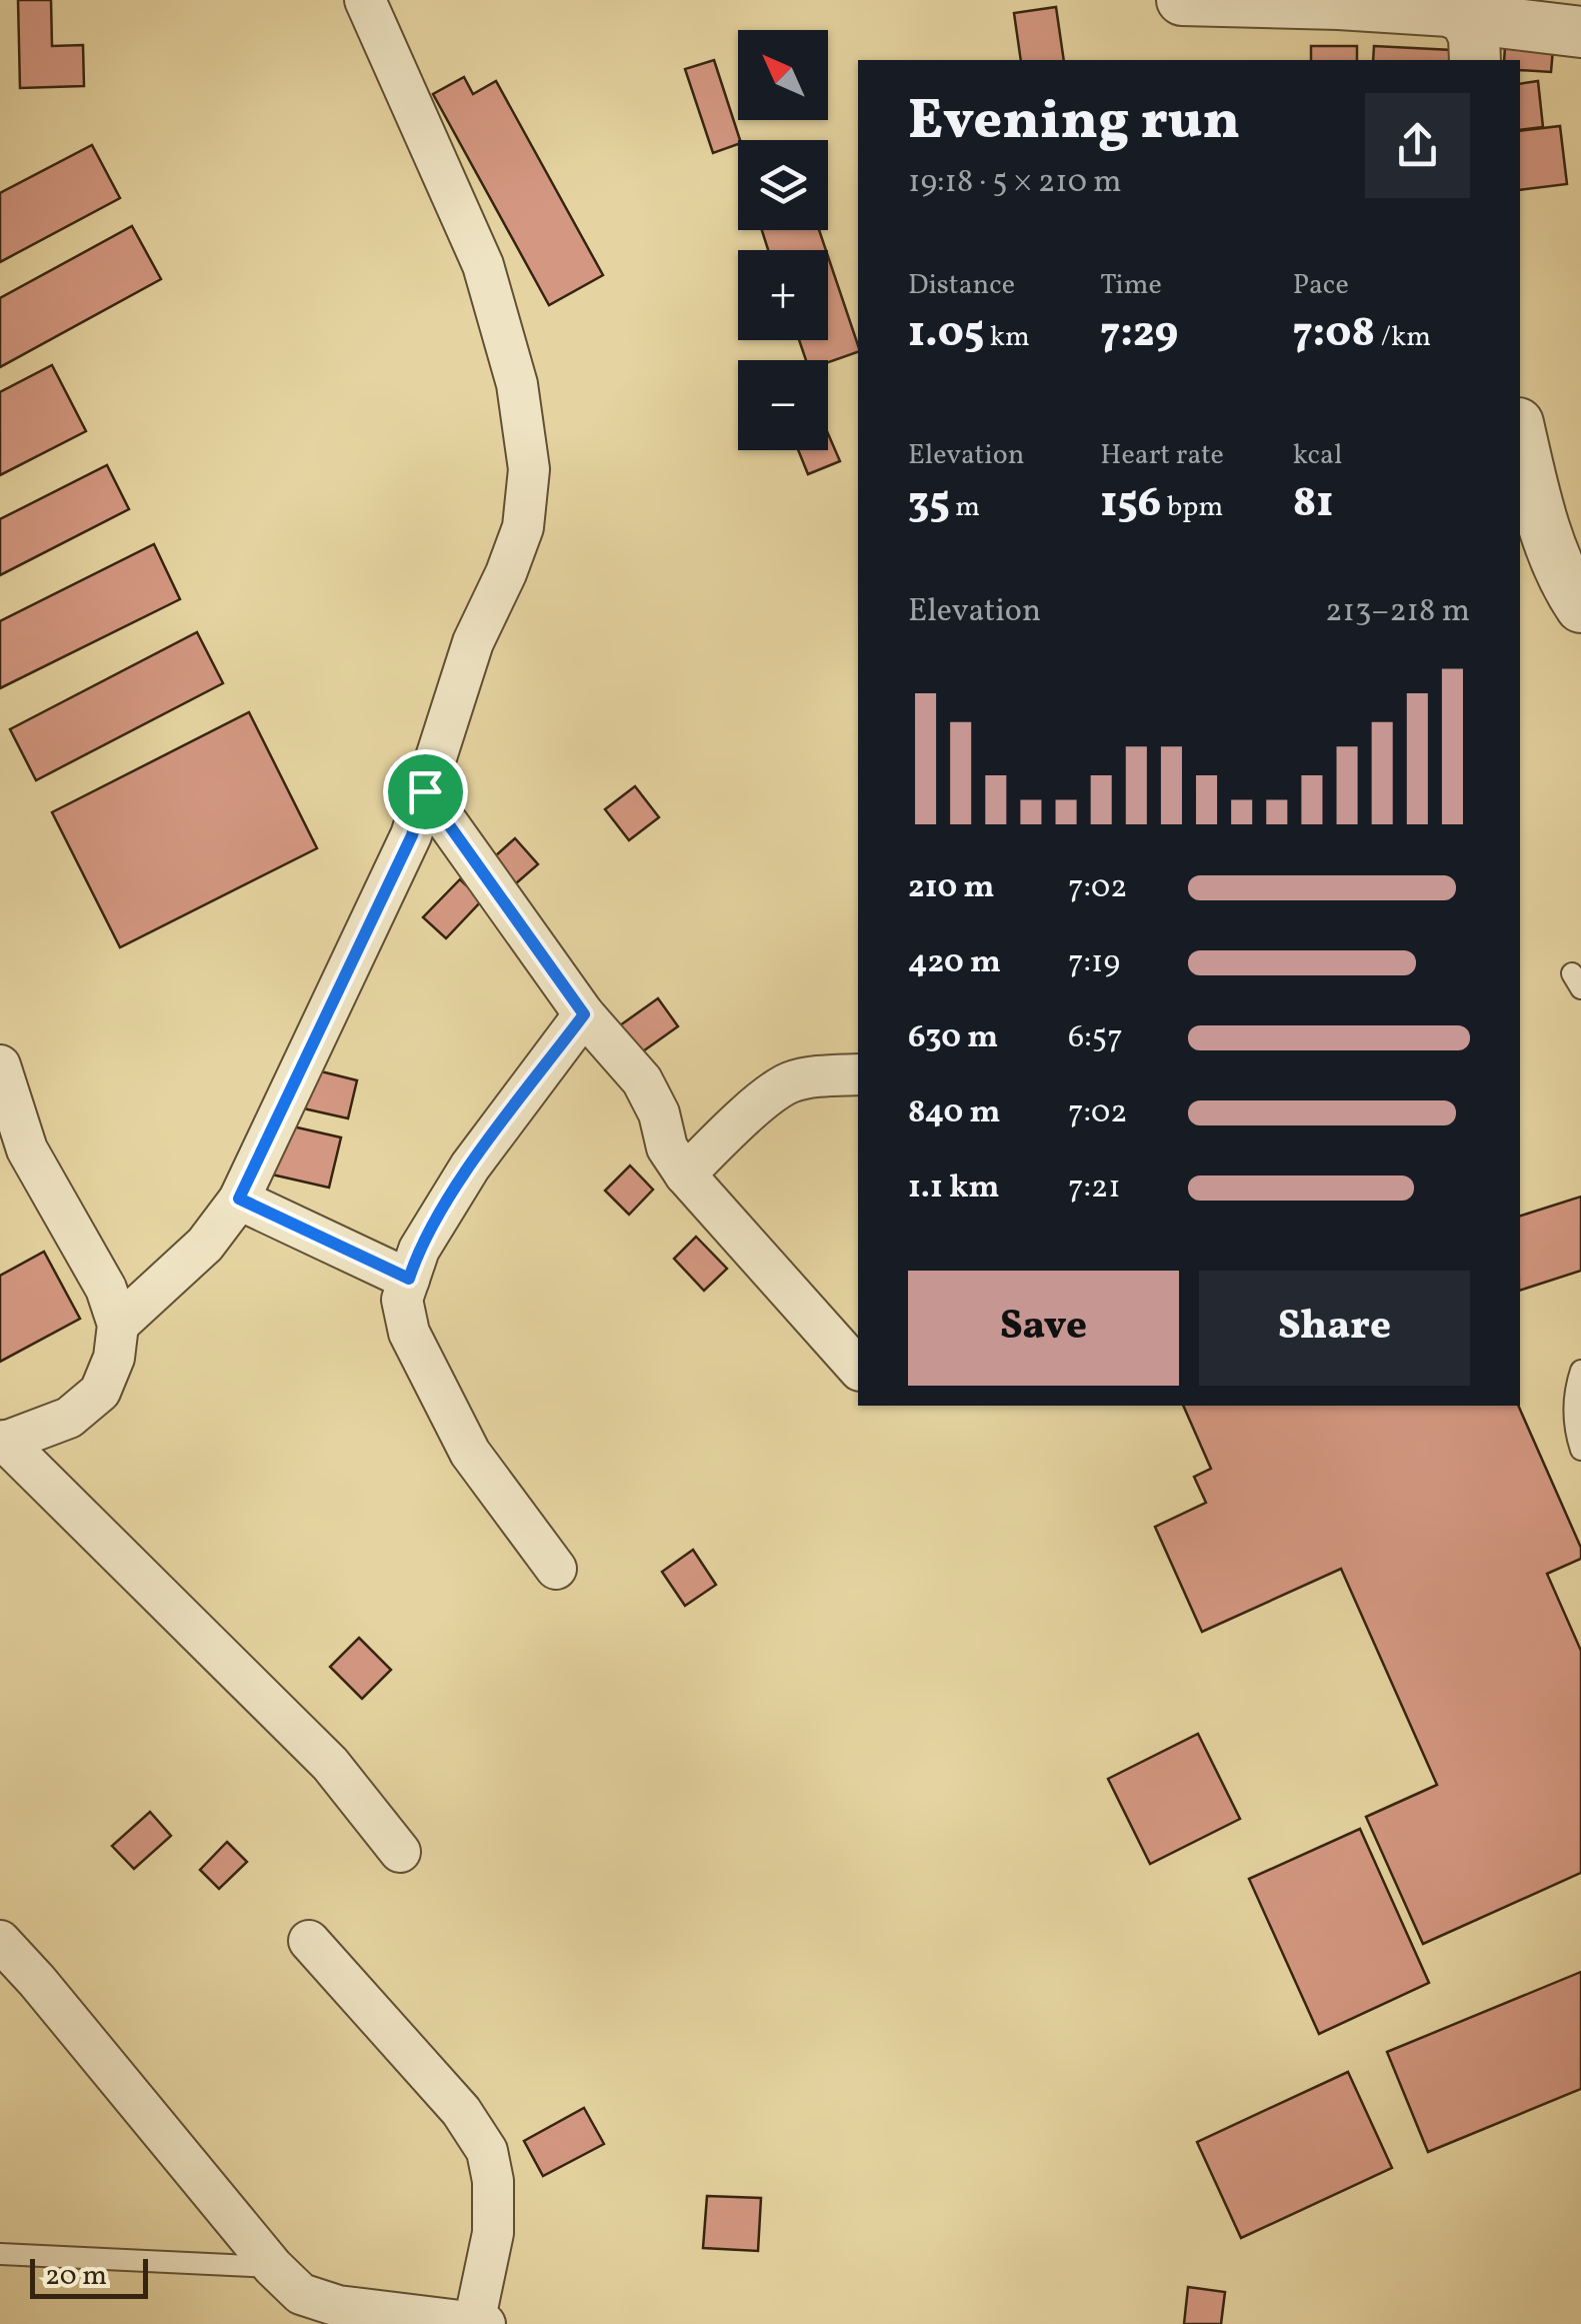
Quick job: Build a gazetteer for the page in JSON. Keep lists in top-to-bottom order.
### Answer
{
  "scale_bar": "20 m",
  "north": "top left",
  "page": {
    "map_buttons": ["+", "−"],
    "heading": ["Evening run", "19:18 · 5 × 210 m"],
    "stats": [
      ["Distance", "1.05 km"],
      ["Time", "7:29"],
      ["Pace", "7:08 /km"],
      ["Elevation", "35 m"],
      ["Heart rate", "156 bpm"],
      ["kcal", "81"]
    ],
    "chart": ["Elevation", "213–218 m"],
    "list": [
      {
        "name": "210 m",
        "note": "7:02"
      },
      {
        "name": "420 m",
        "note": "7:19"
      },
      {
        "name": "630 m",
        "note": "6:57"
      },
      {
        "name": "840 m",
        "note": "7:02"
      },
      {
        "name": "1.1 km",
        "note": "7:21"
      }
    ],
    "buttons": ["Save", "Share"],
    "scale": "20 m"
  }
}
